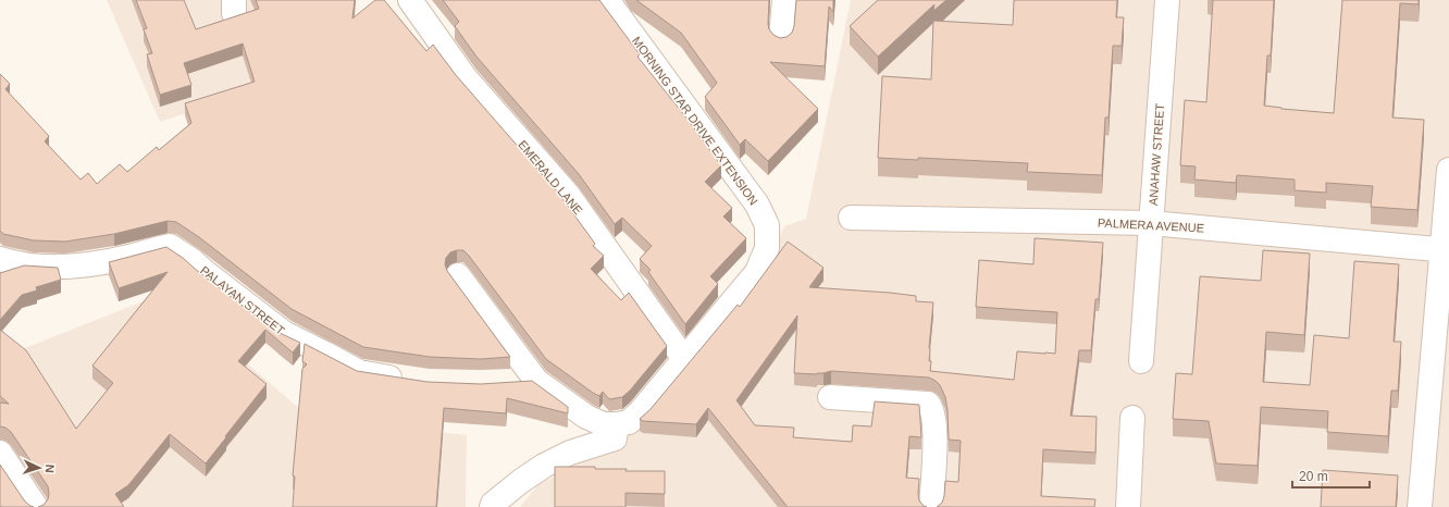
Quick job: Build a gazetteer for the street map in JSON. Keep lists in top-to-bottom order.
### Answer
{
  "streets": {
    "street": [
      "MORNING STAR DRIVE EXTENSION",
      "ANAHAW STREET",
      "EMERALD LANE",
      "PALMERA AVENUE",
      "PALAYAN STREET"
    ]
  },
  "crossings": [
    ["MORNING STAR DRIVE EXTENSION", "EMERALD LANE"],
    ["ANAHAW STREET", "PALMERA AVENUE"]
  ],
  "scale_bar": "20 m",
  "north": "right"
}
